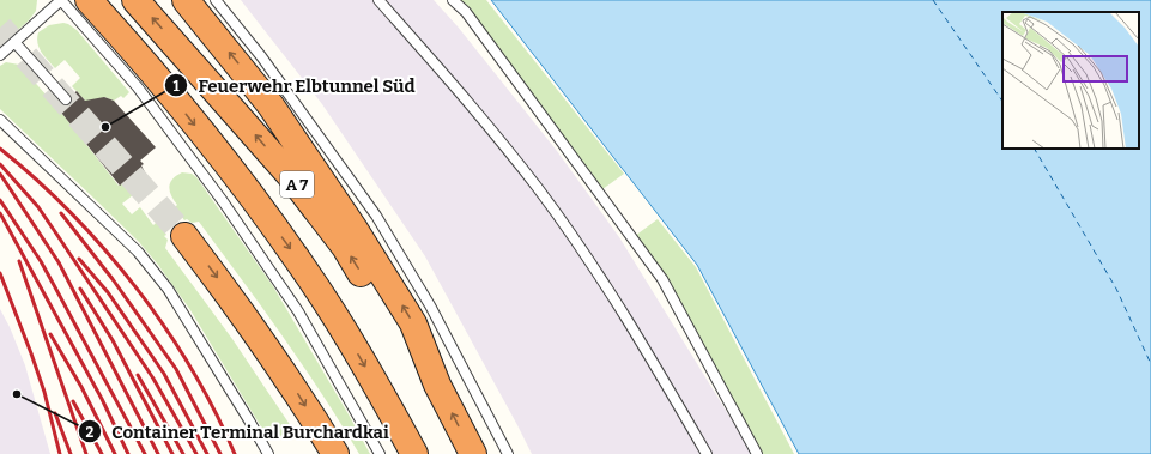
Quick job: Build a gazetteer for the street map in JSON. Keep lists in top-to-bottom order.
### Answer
{
  "streets": {
    "highway": ["A 7"]
  },
  "places": ["Feuerwehr Elbtunnel Süd", "Container Terminal Burchardkai"]
}
